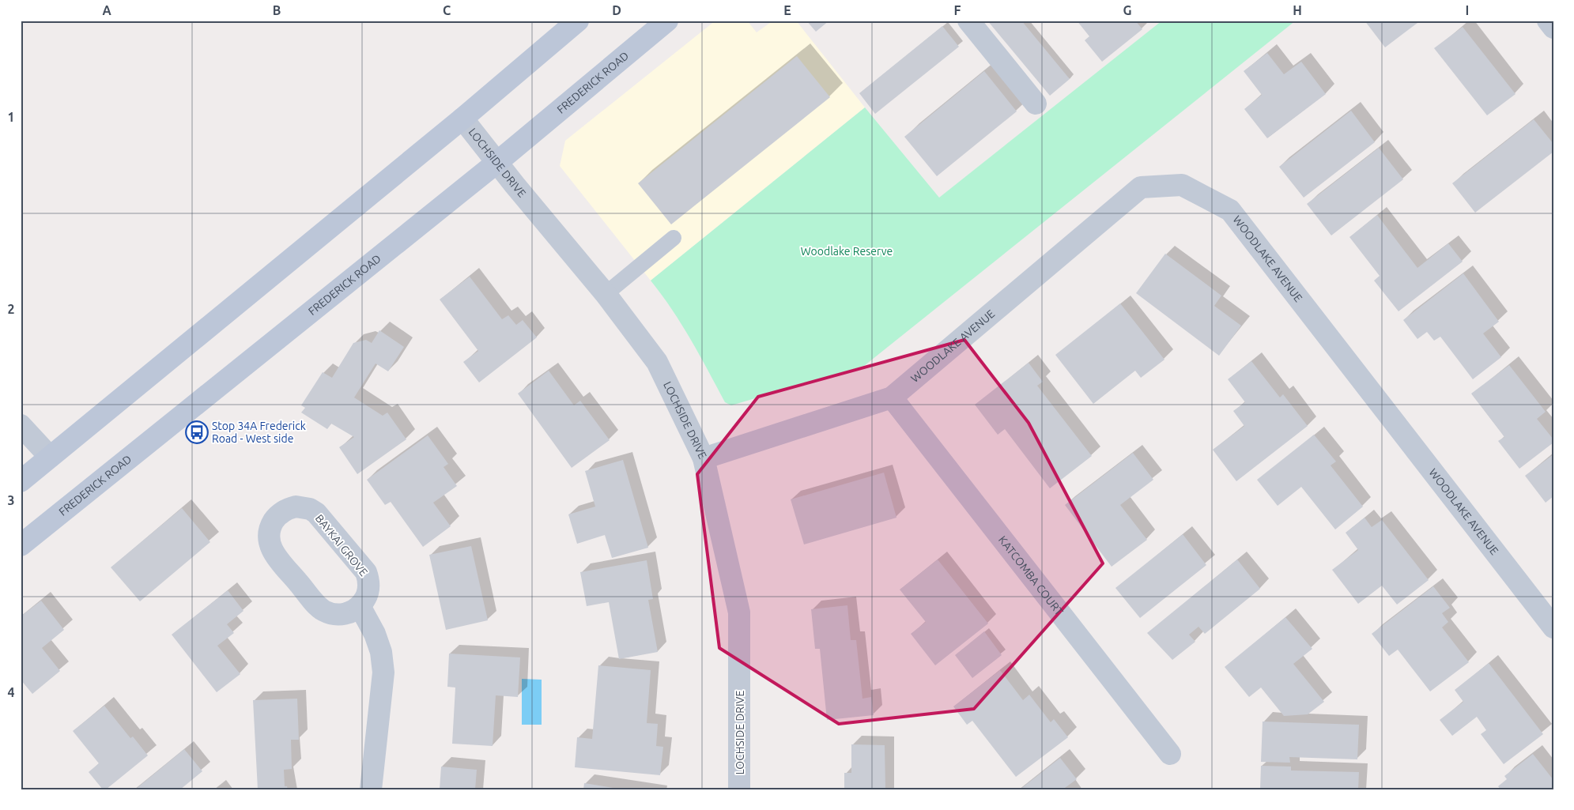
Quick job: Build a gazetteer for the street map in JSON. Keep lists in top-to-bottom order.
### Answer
{
  "streets": {
    "main road": ["FREDERICK ROAD"],
    "street": [
      "LOCHSIDE DRIVE",
      "WOODLAKE AVENUE",
      "BAYKAI GROVE",
      "KATCOMBA COURT"
    ]
  },
  "crossings": [
    ["FREDERICK ROAD", "LOCHSIDE DRIVE"],
    ["LOCHSIDE DRIVE", "WOODLAKE AVENUE"],
    ["WOODLAKE AVENUE", "KATCOMBA COURT"]
  ],
  "parks": ["Woodlake Reserve"],
  "places": {
    "bus stop": ["Stop 34A Frederick Road - West side"]
  },
  "grid": {
    "columns": [
      "A",
      "B",
      "C",
      "D",
      "E",
      "F",
      "G",
      "H",
      "I"
    ],
    "rows": [
      "1",
      "2",
      "3",
      "4"
    ]
  }
}
